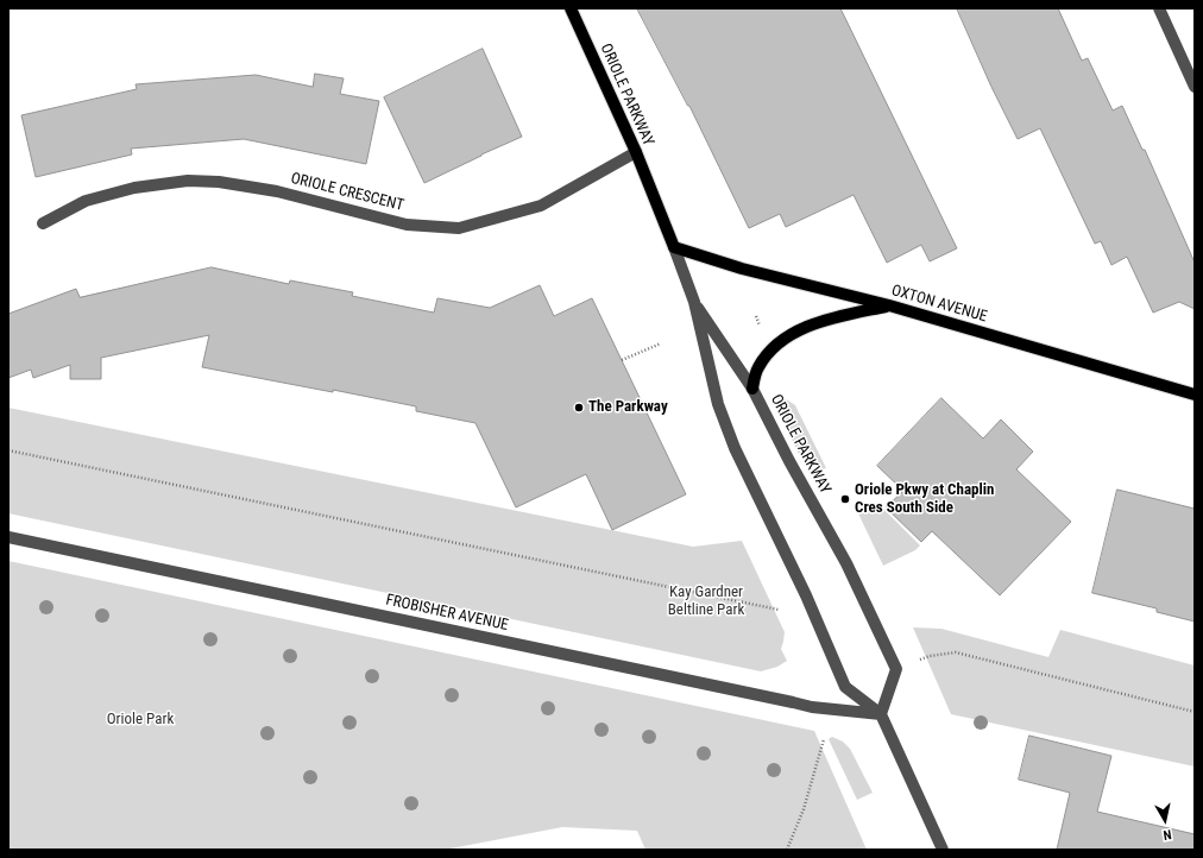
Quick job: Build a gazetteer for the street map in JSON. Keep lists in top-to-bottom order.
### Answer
{
  "streets": {
    "main road": ["ORIOLE PARKWAY", "OXTON AVENUE"],
    "street": ["ORIOLE CRESCENT", "FROBISHER AVENUE"]
  },
  "crossings": [
    ["ORIOLE PARKWAY", "ORIOLE CRESCENT"],
    ["ORIOLE PARKWAY", "OXTON AVENUE"],
    ["ORIOLE PARKWAY", "FROBISHER AVENUE"]
  ],
  "parks": ["Kay Gardner Beltline Park", "Oriole Park"],
  "places": ["The Parkway", "Oriole Pkwy at Chaplin Cres South Side"],
  "north": "bottom"
}
